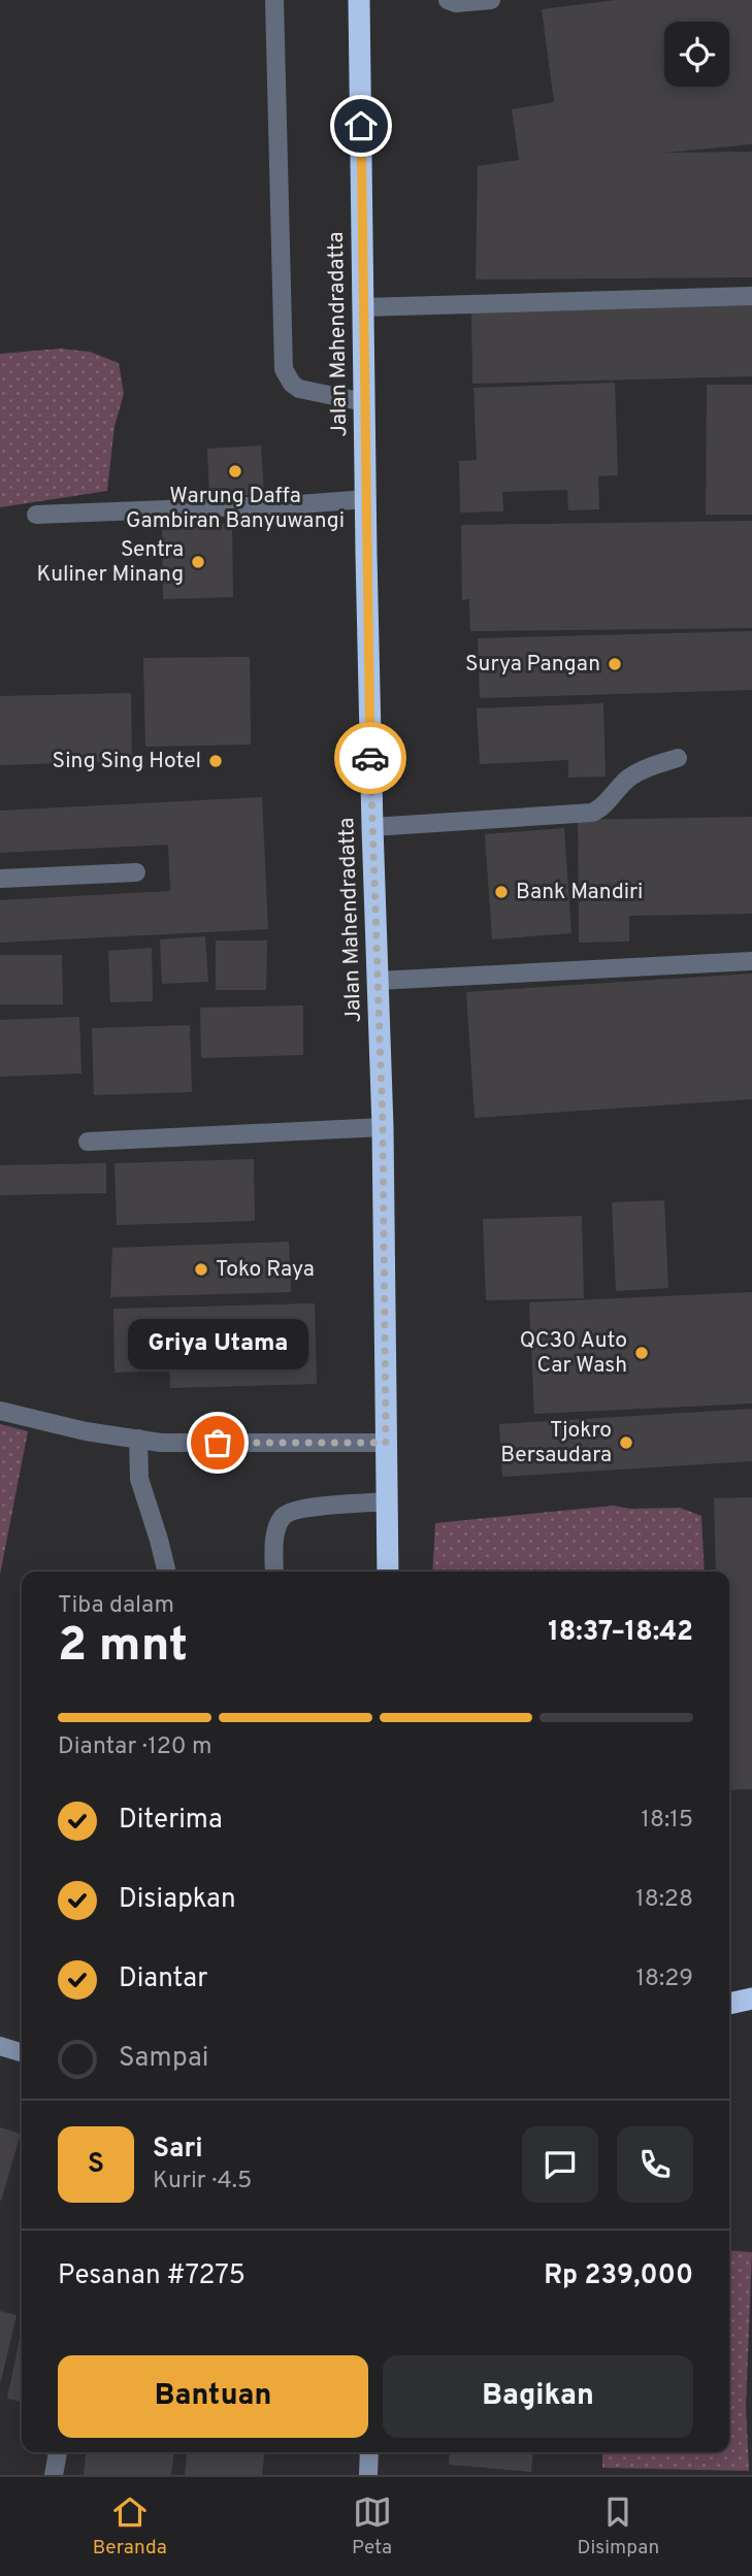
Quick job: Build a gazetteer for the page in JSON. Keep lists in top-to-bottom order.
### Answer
{
  "streets": {
    "highway": ["Jalan Mahendradatta"]
  },
  "places": [
    "Warung Daffa Gambiran Banyuwangi",
    "Sentra Kuliner Minang",
    "Surya Pangan",
    "Sing Sing Hotel",
    "Bank Mandiri",
    "Toko Raya",
    "QC30 Auto Car Wash",
    "Griya Utama",
    "Tjokro Bersaudara"
  ],
  "page": {
    "bubble": "Griya Utama",
    "heading": ["2 mnt", "Tiba dalam", "18:37–18:42"],
    "panel": [
      "Sari",
      "Kurir · 4.5",
      "Pesanan #7275",
      "Rp 239,000"
    ],
    "bar": "Diantar · 120 m",
    "list": [
      ["Diterima", "18:15"],
      ["Disiapkan", "18:28"],
      ["Diantar", "18:29"],
      "Sampai"
    ],
    "round": "S",
    "buttons": ["Bantuan", "Bagikan"],
    "tabs": ["Beranda", "Peta", "Disimpan"]
  }
}
